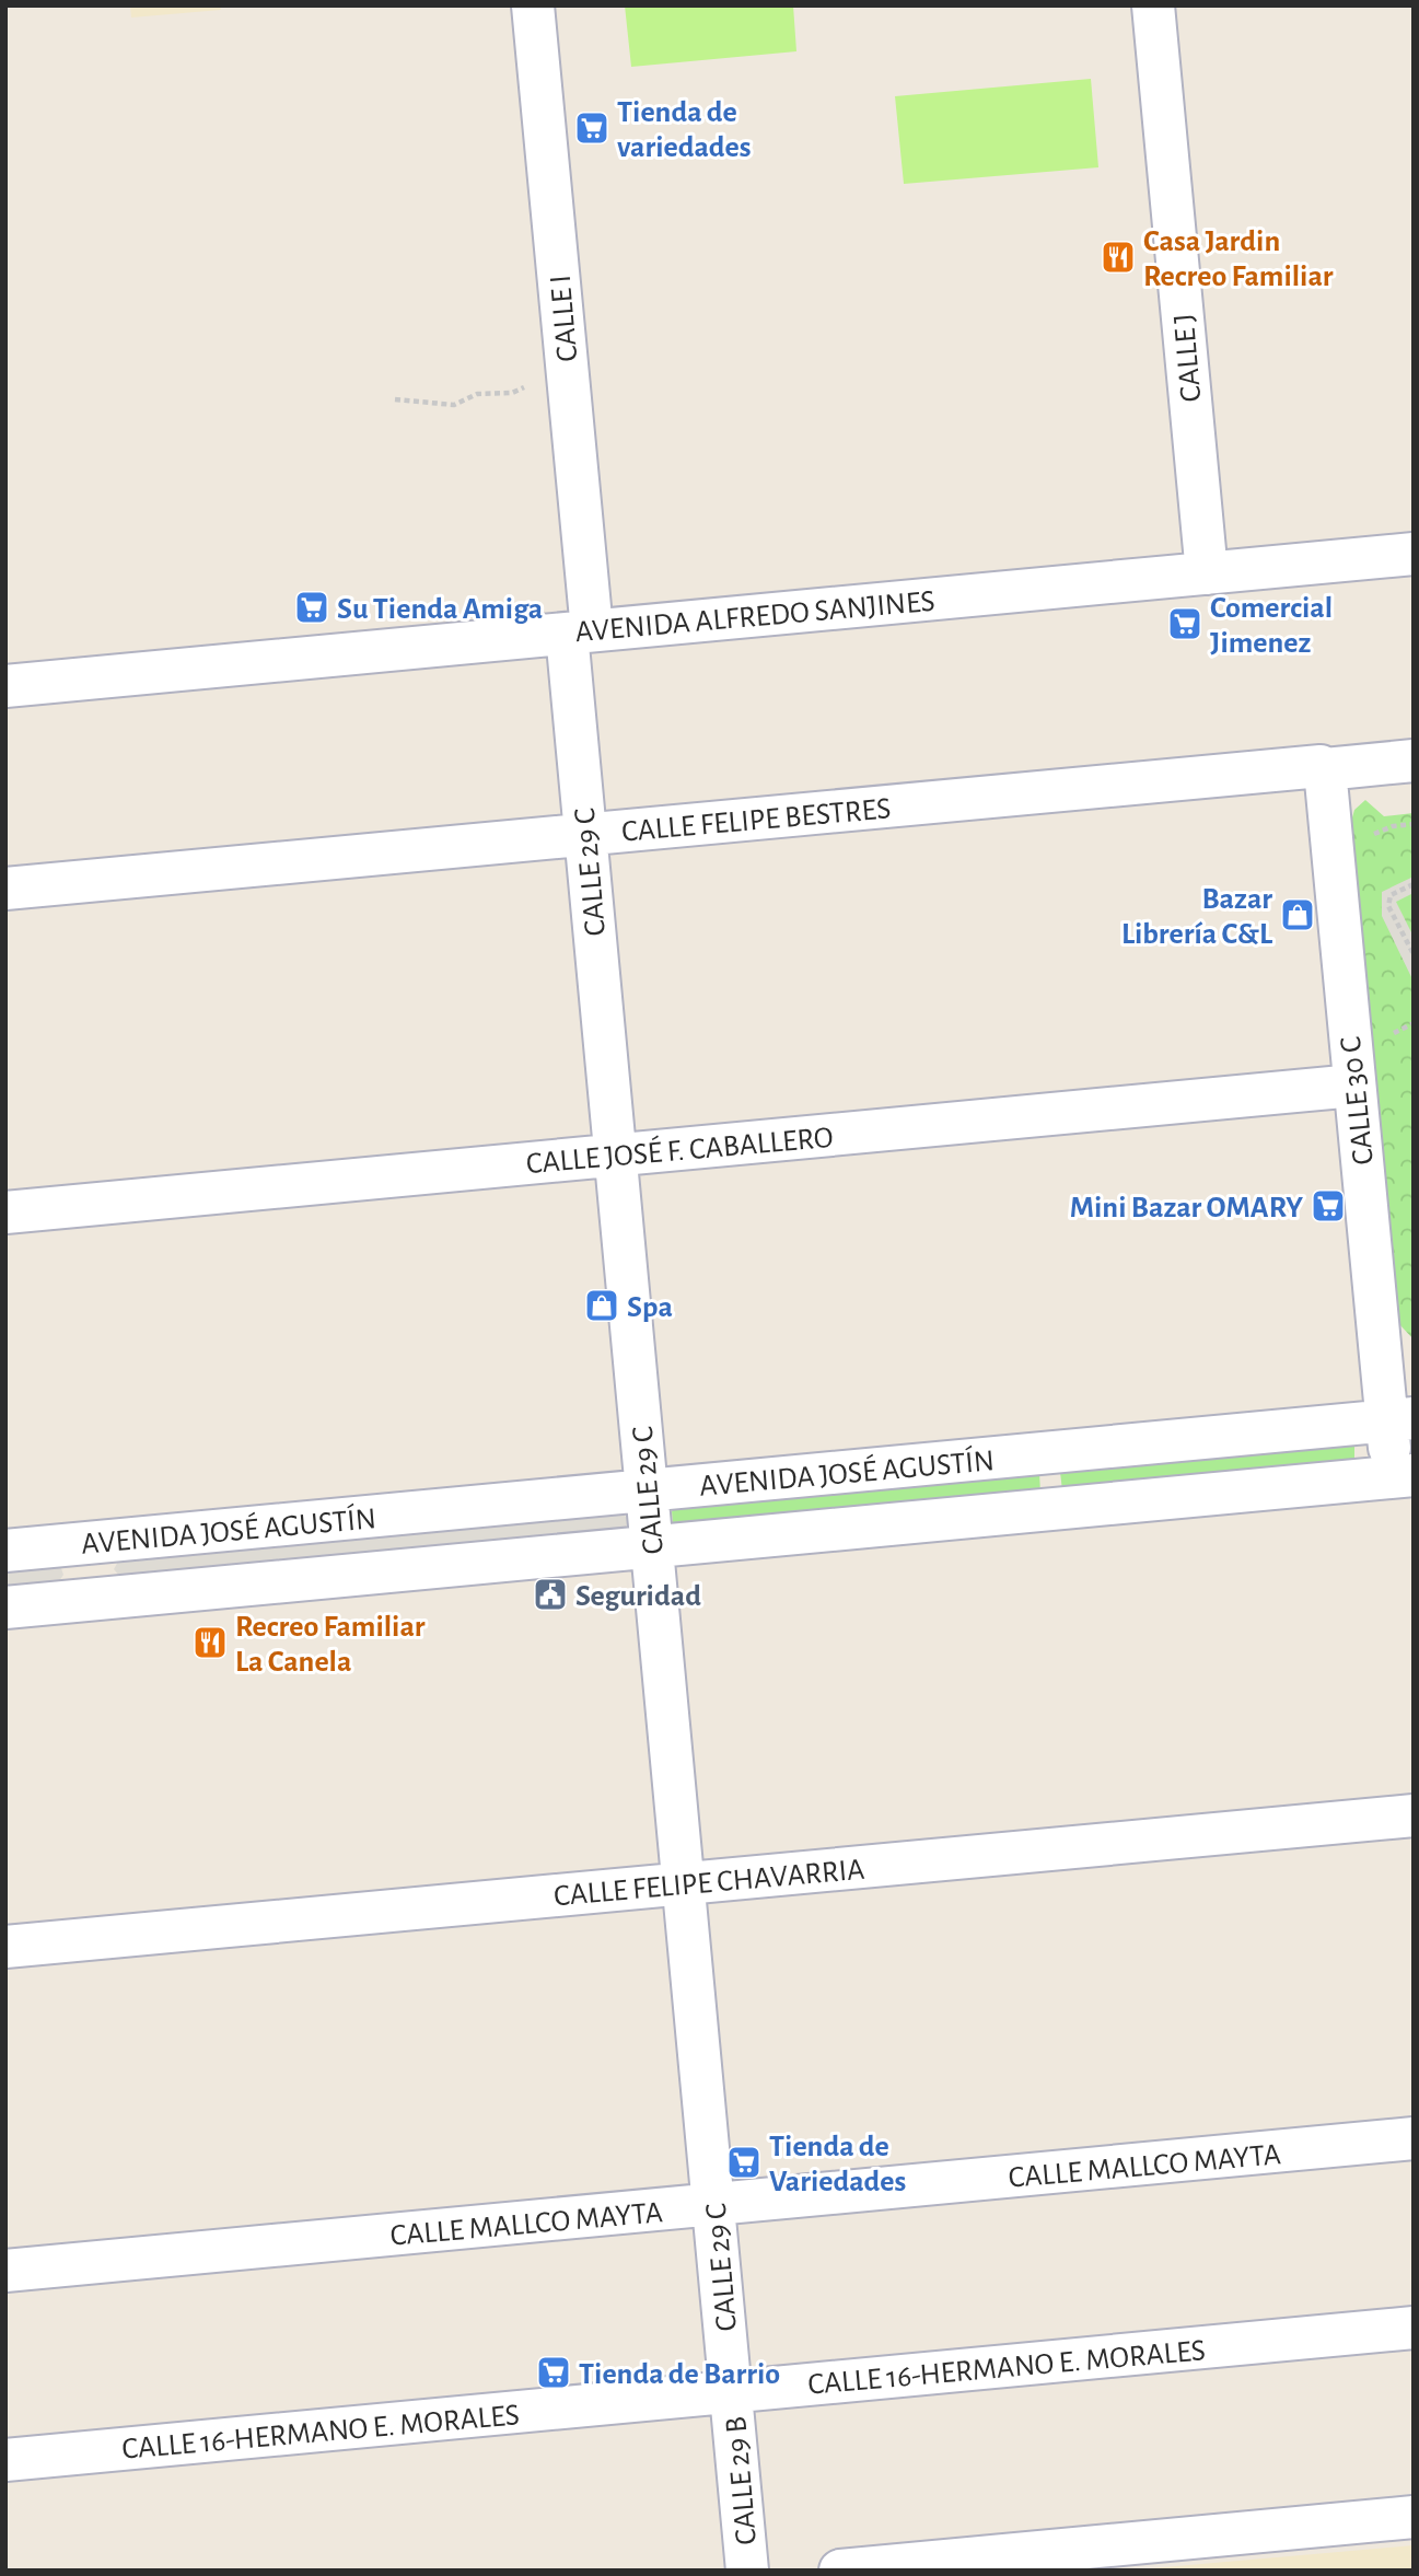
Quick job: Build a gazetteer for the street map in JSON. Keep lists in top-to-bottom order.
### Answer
{
  "streets": {
    "street": [
      "CALLE I",
      "CALLE J",
      "AVENIDA ALFREDO SANJINES",
      "CALLE FELIPE BESTRES",
      "CALLE 29 C",
      "CALLE 30 C",
      "CALLE JOSÉ F. CABALLERO",
      "AVENIDA JOSÉ AGUSTÍN",
      "CALLE FELIPE CHAVARRIA",
      "CALLE MALLCO MAYTA",
      "CALLE 16-HERMANO E. MORALES",
      "CALLE 29 B"
    ]
  },
  "crossings": [
    ["CALLE I", "AVENIDA ALFREDO SANJINES"],
    ["CALLE I", "CALLE 29 C"],
    ["CALLE J", "AVENIDA ALFREDO SANJINES"],
    ["AVENIDA ALFREDO SANJINES", "CALLE 29 C"],
    ["CALLE FELIPE BESTRES", "CALLE 29 C"],
    ["CALLE FELIPE BESTRES", "CALLE 30 C"],
    ["CALLE 29 C", "CALLE JOSÉ F. CABALLERO"],
    ["CALLE 29 C", "AVENIDA JOSÉ AGUSTÍN"],
    ["CALLE 29 C", "CALLE FELIPE CHAVARRIA"],
    ["CALLE 29 C", "CALLE MALLCO MAYTA"],
    ["CALLE 29 C", "CALLE 16-HERMANO E. MORALES"],
    ["CALLE 29 C", "CALLE 29 B"],
    ["CALLE 30 C", "CALLE JOSÉ F. CABALLERO"],
    ["CALLE 30 C", "AVENIDA JOSÉ AGUSTÍN"],
    ["CALLE 16-HERMANO E. MORALES", "CALLE 29 B"]
  ],
  "places": {
    "supermarket": [
      "Tienda de variedades",
      "Su Tienda Amiga",
      "Comercial Jimenez",
      "Mini Bazar OMARY",
      "Tienda de Variedades",
      "Tienda de Barrio"
    ],
    "restaurant": ["Casa Jardin Recreo Familiar", "Recreo Familiar La Canela"],
    "shop": ["Bazar Librería C&L", "Spa"],
    "public building": ["Seguridad"]
  }
}
